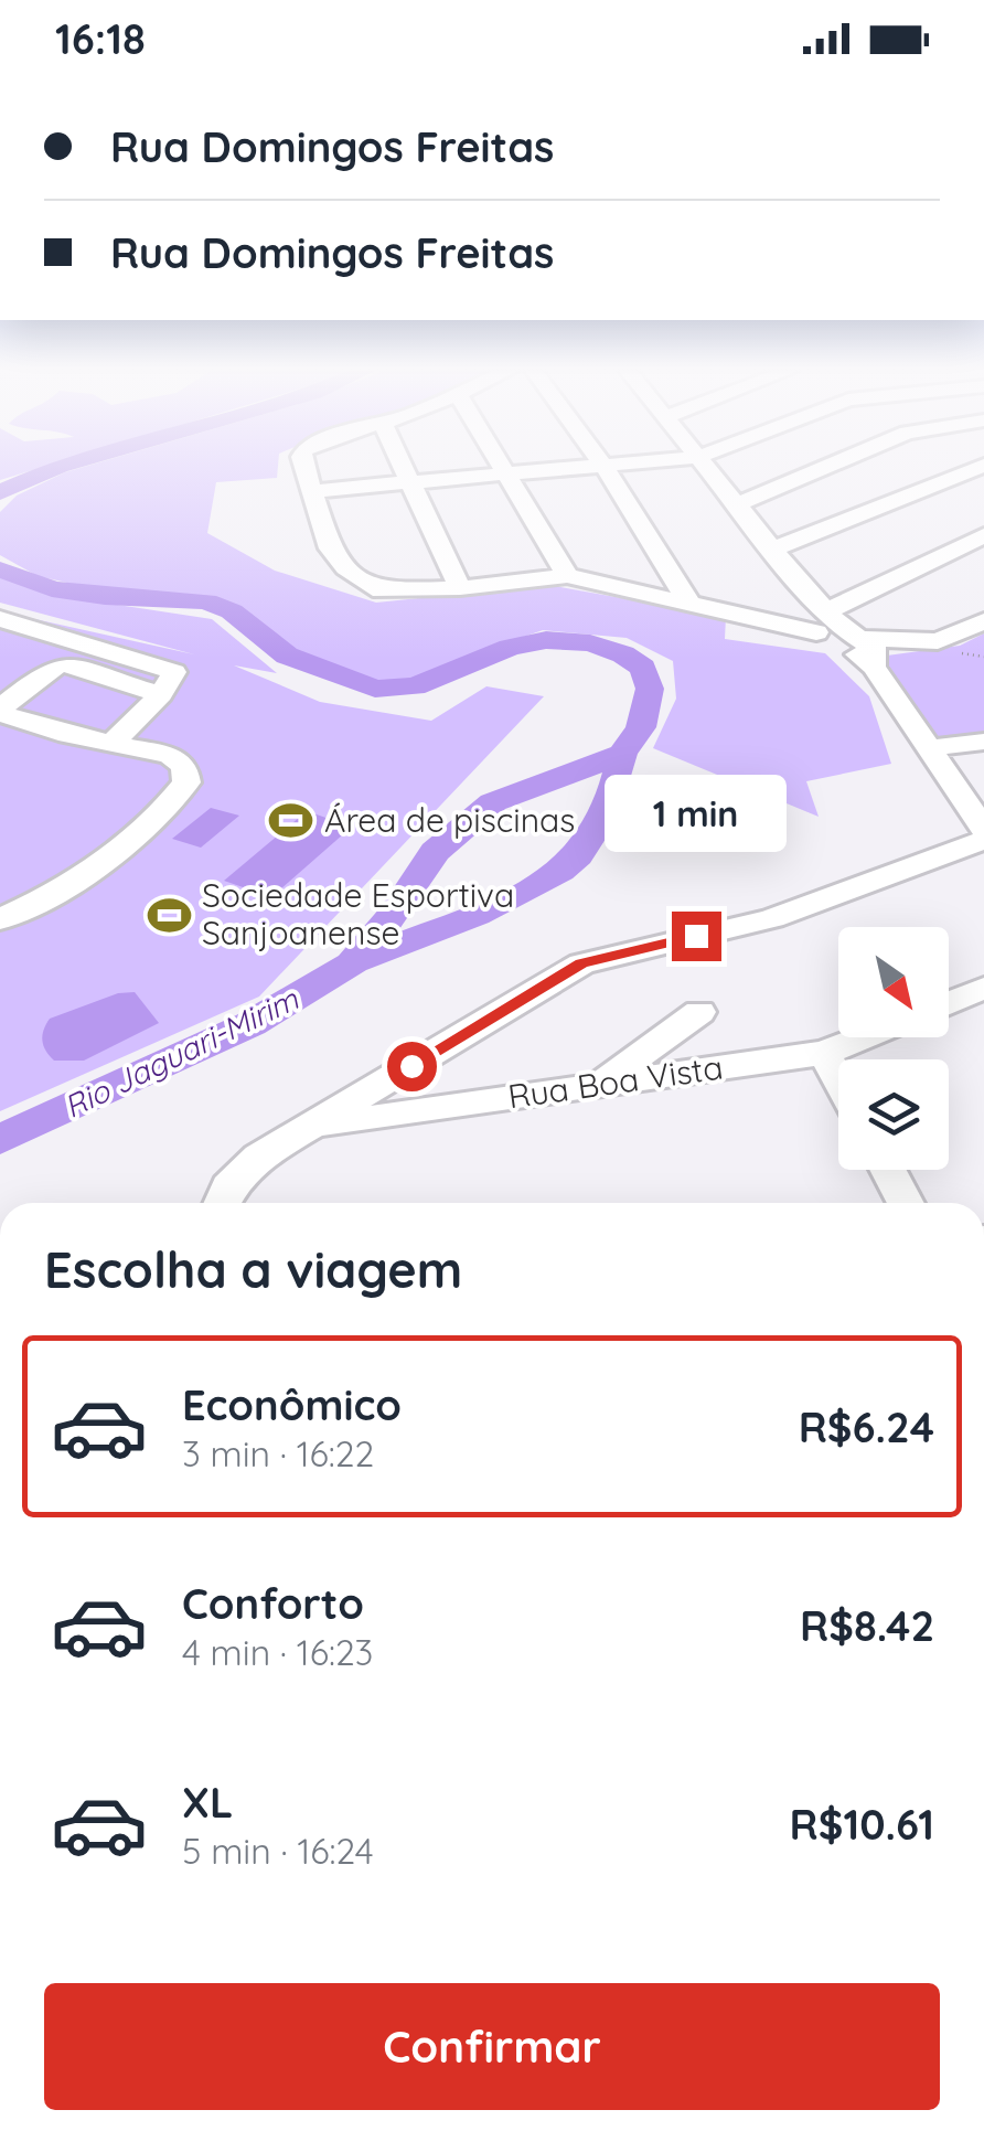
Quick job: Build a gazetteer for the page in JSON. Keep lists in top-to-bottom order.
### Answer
{
  "streets": {
    "street": ["Rua Boa Vista"]
  },
  "water": ["Rio Jaguari-Mirim"],
  "places": {
    "sports": ["Área de piscinas", "Sociedade Esportiva Sanjoanense"]
  },
  "north": "bottom right",
  "page": {
    "status": "16:18",
    "banner": ["Rua Domingos Freitas", "Rua Domingos Freitas"],
    "bubble": "1 min",
    "heading": "Escolha a viagem",
    "list": [
      {
        "name": "Econômico",
        "note": "3 min · 16:22",
        "value": "R$6.24"
      },
      {
        "name": "Conforto",
        "note": "4 min · 16:23",
        "value": "R$8.42"
      },
      {
        "name": "XL",
        "note": "5 min · 16:24",
        "value": "R$10.61"
      }
    ],
    "buttons": "Confirmar"
  }
}
